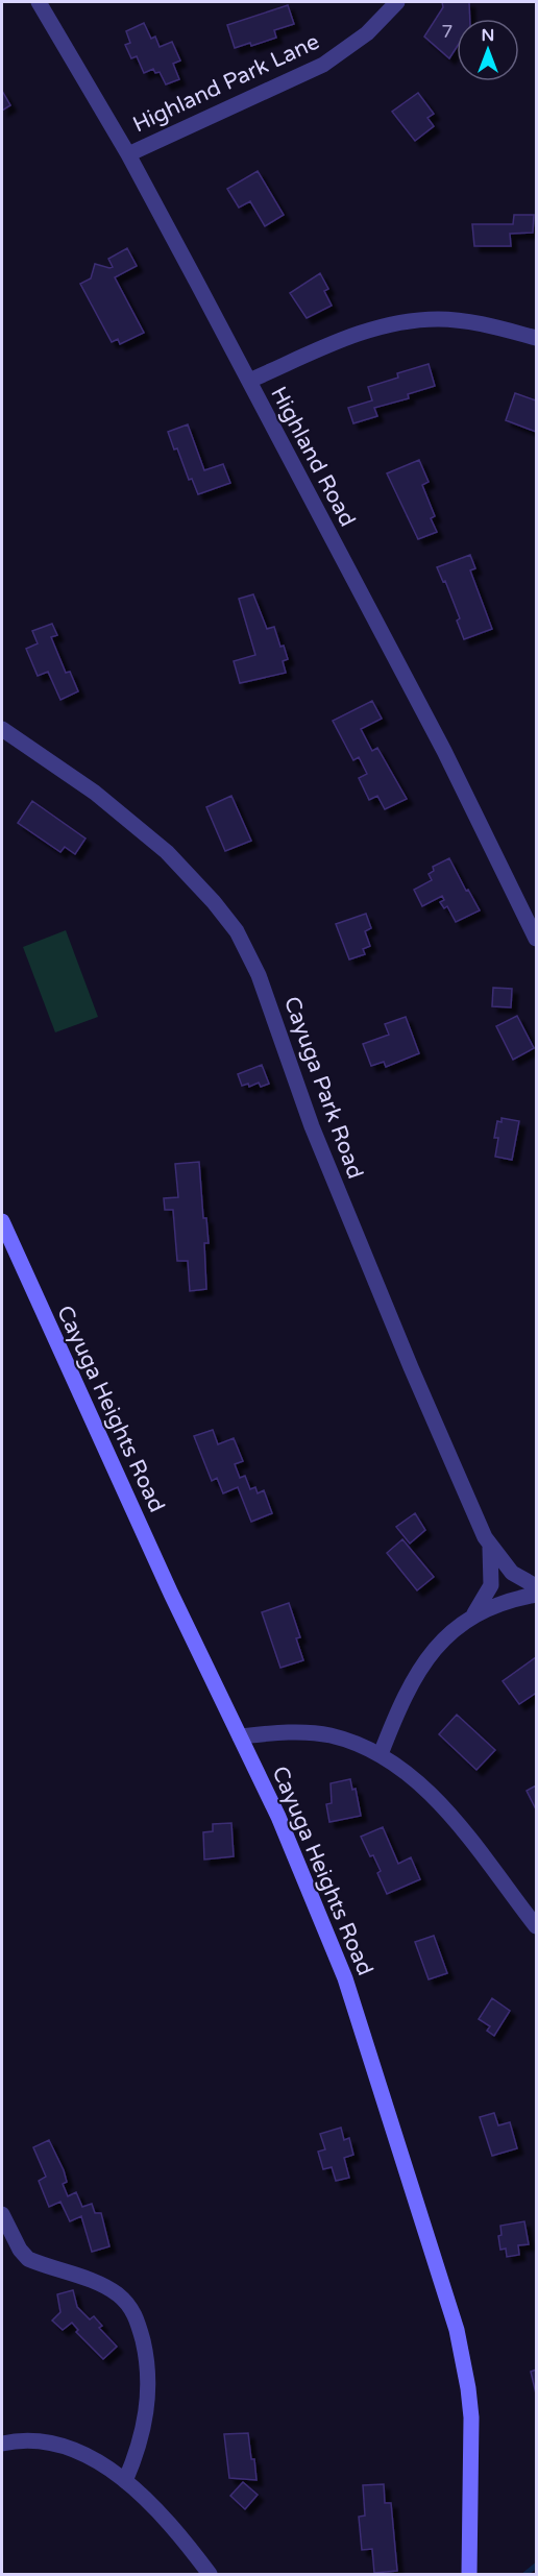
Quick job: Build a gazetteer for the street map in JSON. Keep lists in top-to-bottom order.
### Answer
{
  "streets": {
    "street": [
      "Highland Park Lane",
      "Highland Road",
      "Cayuga Park Road",
      "Cayuga Heights Road"
    ]
  },
  "crossings": [
    ["Highland Park Lane", "Highland Road"]
  ],
  "house_numbers": ["7"],
  "north": "top"
}
